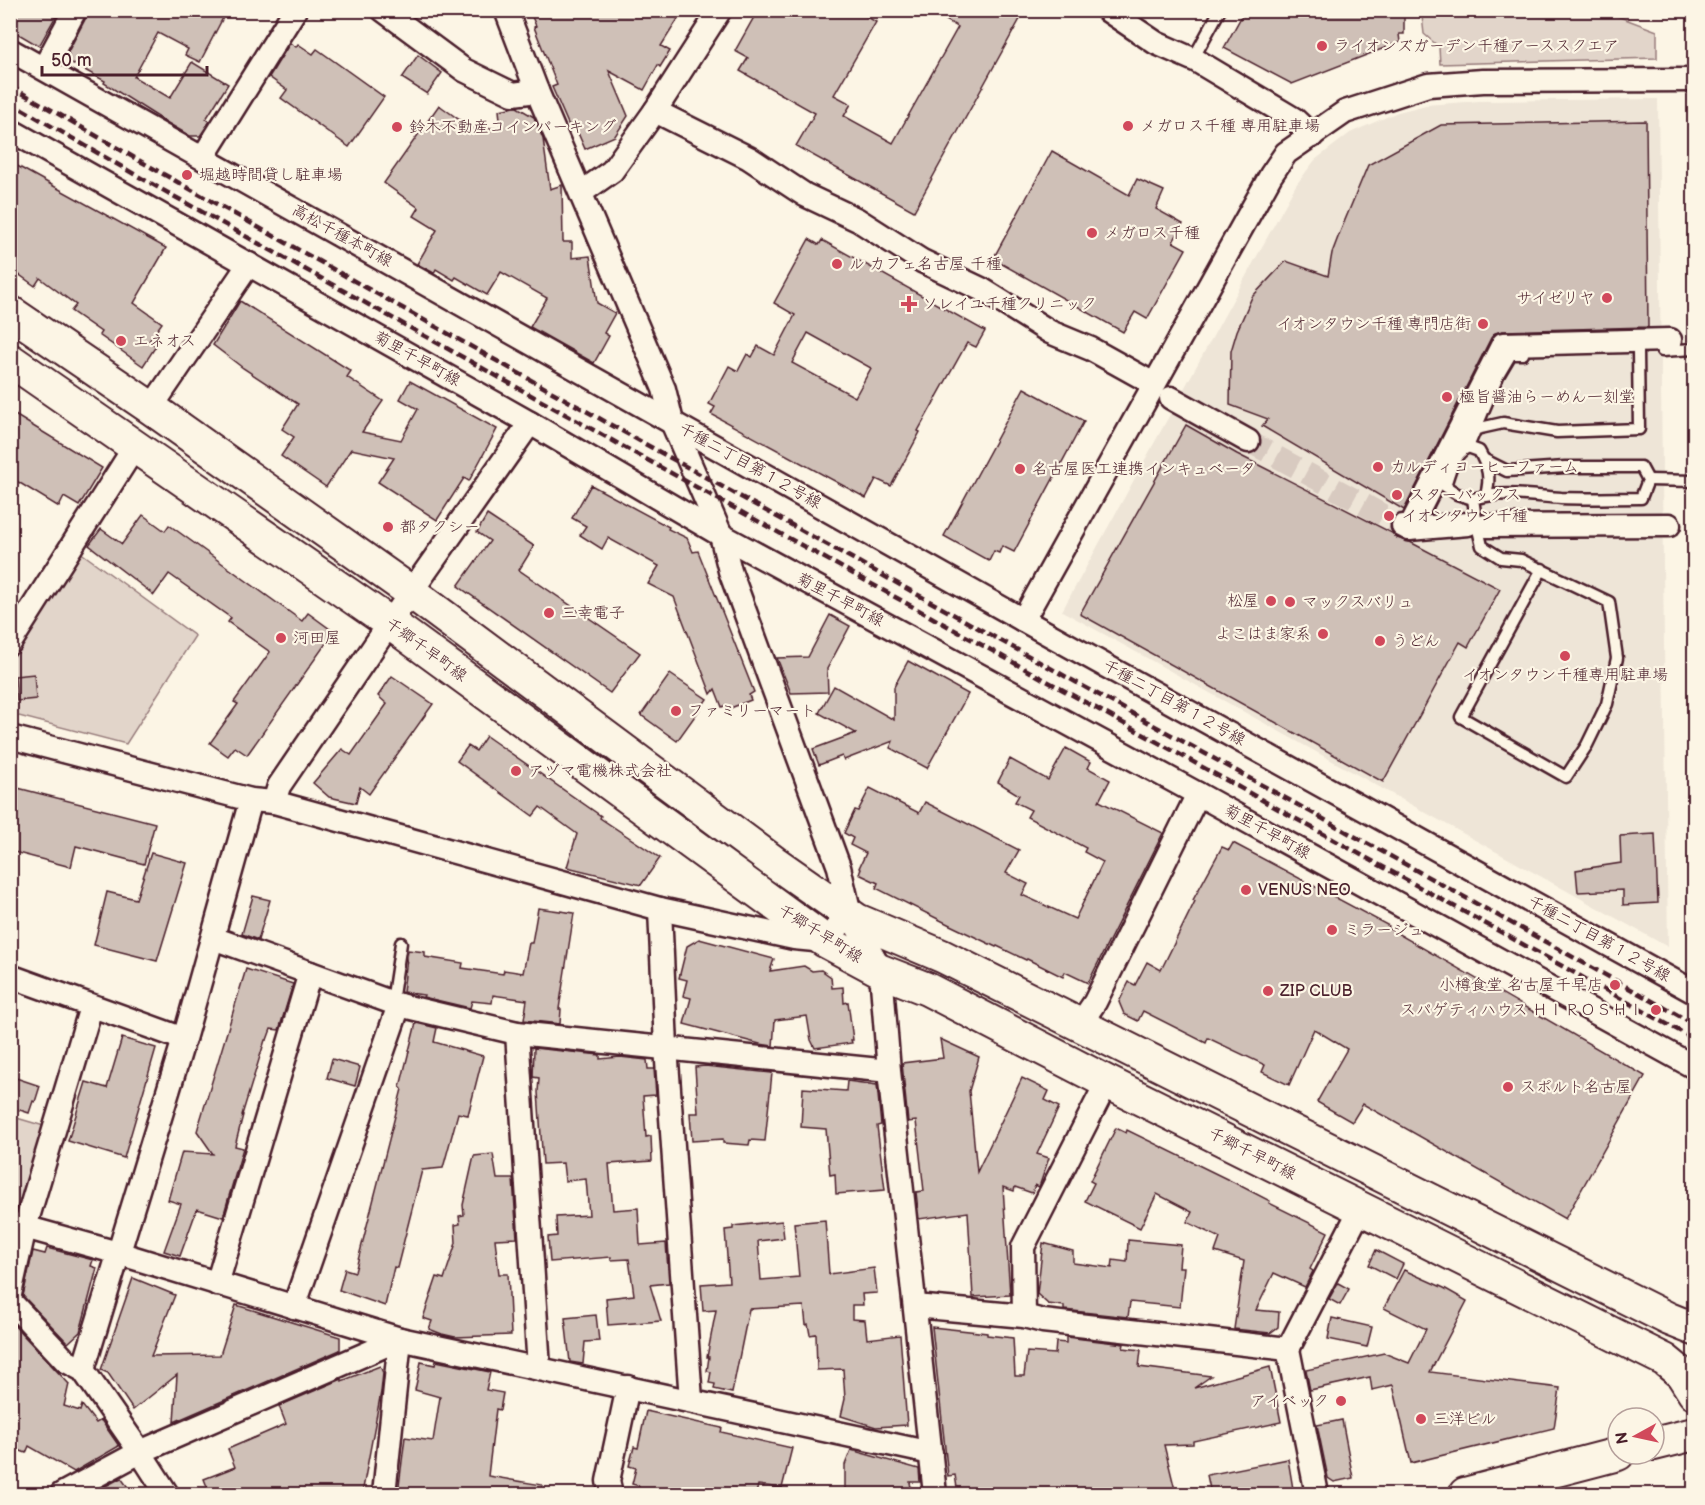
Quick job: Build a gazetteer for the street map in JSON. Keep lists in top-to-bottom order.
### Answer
{
  "streets": {
    "street": [
      "高松千種本町線",
      "菊里千早町線",
      "千種二丁目第１２号線",
      "千郷千早町線"
    ]
  },
  "crossings": [
    ["高松千種本町線", "千種二丁目第１２号線"]
  ],
  "places": {
    "other": [
      "ライオンズガーデン千種アーススクエア",
      "メガロス千種 専用駐車場",
      "鈴木不動産コインパーキング",
      "堀越時間貸し駐車場",
      "メガロス千種",
      "ル カフェ名古屋 千種",
      "サイゼリヤ",
      "イオンタウン千種 専門店街",
      "エネオス",
      "極旨醤油らーめん一刻堂",
      "カルディコーヒーファーム",
      "名古屋医工連携インキュベータ",
      "スターバックス",
      "イオンタウン千種",
      "都タクシー",
      "松屋",
      "マックスバリュ",
      "三幸電子",
      "よこはま家系",
      "河田屋",
      "うどん",
      "イオンタウン千種専用駐車場",
      "ファミリーマート",
      "アヅマ電機株式会社",
      "VENUS NEO",
      "ミラージュ",
      "小樽食堂 名古屋千早店",
      "ZIP CLUB",
      "スパゲティハウス ＨＩＲＯＳＨＩ",
      "スポルト名古屋",
      "アイベック",
      "三洋ビル"
    ],
    "health": ["ソレイユ千種クリニック"]
  },
  "scale_bar": "50 m",
  "north": "left"
}
